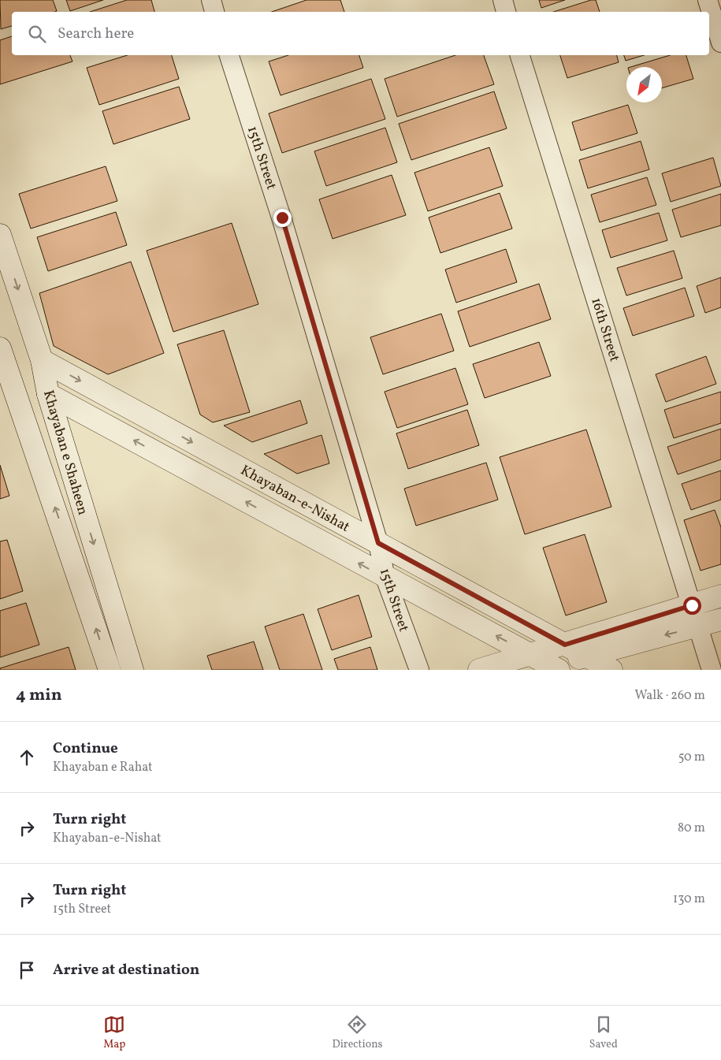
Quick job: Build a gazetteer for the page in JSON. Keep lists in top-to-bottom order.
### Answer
{
  "streets": {
    "street": [
      "15th Street",
      "16th Street",
      "Khayaban e Shaheen",
      "Khayaban-e-Nishat"
    ]
  },
  "crossings": [
    ["15th Street", "Khayaban-e-Nishat"],
    ["Khayaban e Shaheen", "Khayaban-e-Nishat"]
  ],
  "north": "bottom left",
  "page": {
    "search": "Search here",
    "heading": ["4 min", "Walk · 260 m"],
    "list": [
      ["Continue", "Khayaban e Rahat", "50 m"],
      ["Turn right", "Khayaban-e-Nishat", "80 m"],
      ["Turn right", "15th Street", "130 m"],
      "Arrive at destination"
    ],
    "nav": ["Map", "Directions", "Saved"]
  }
}
